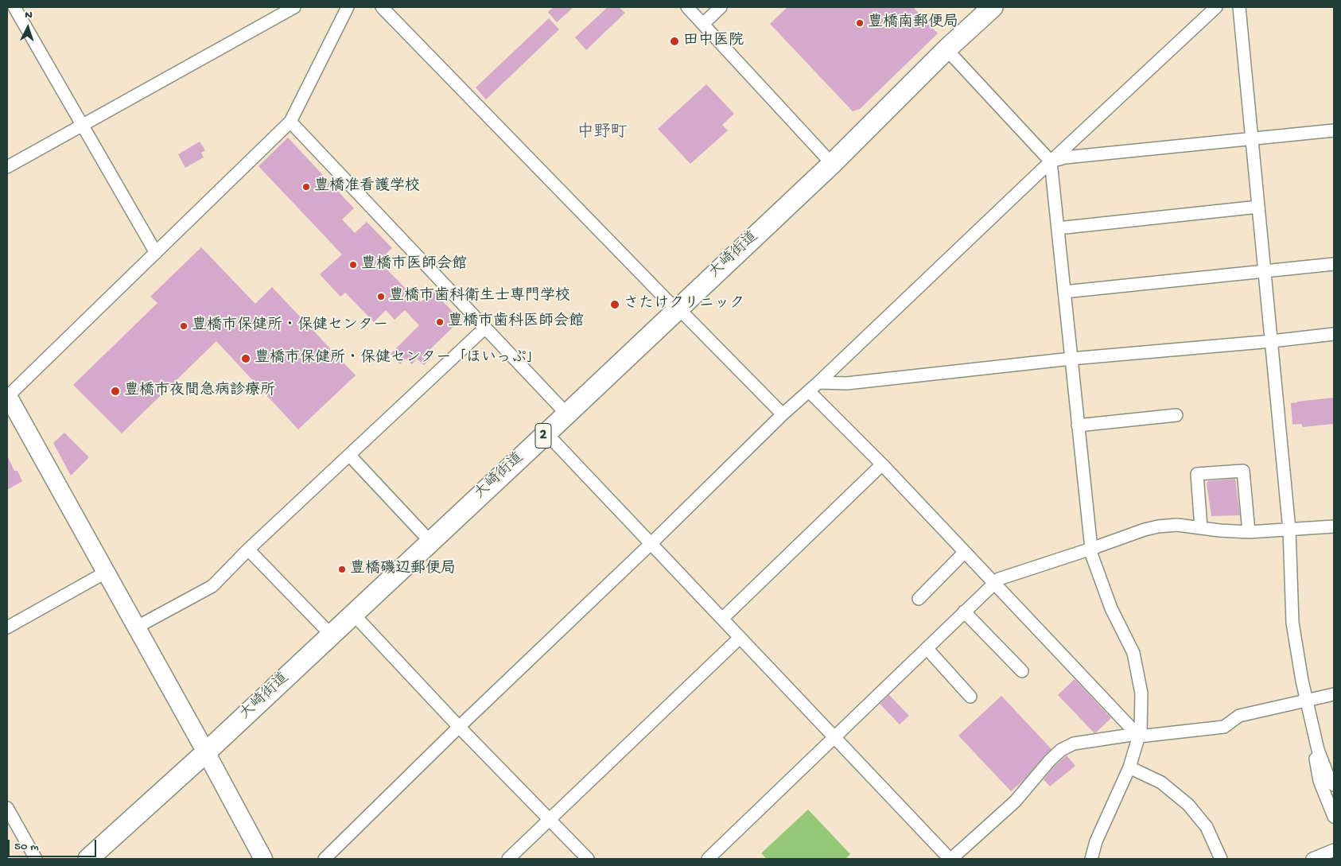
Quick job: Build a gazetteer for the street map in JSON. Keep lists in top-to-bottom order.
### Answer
{
  "streets": {
    "main road": ["大崎街道", "2"]
  },
  "districts": ["中野町"],
  "places": [
    "豊橋南郵便局",
    "田中医院",
    "豊橋准看護学校",
    "豊橋市医師会館",
    "豊橋市歯科衛生士専門学校",
    "さたけクリニック",
    "豊橋市歯科医師会館",
    "豊橋市保健所・保健センター",
    "豊橋市保健所・保健センター「ほいっぷ」",
    "豊橋市夜間急病診療所",
    "豊橋磯辺郵便局"
  ],
  "scale_bar": "50 m",
  "north": "top"
}
